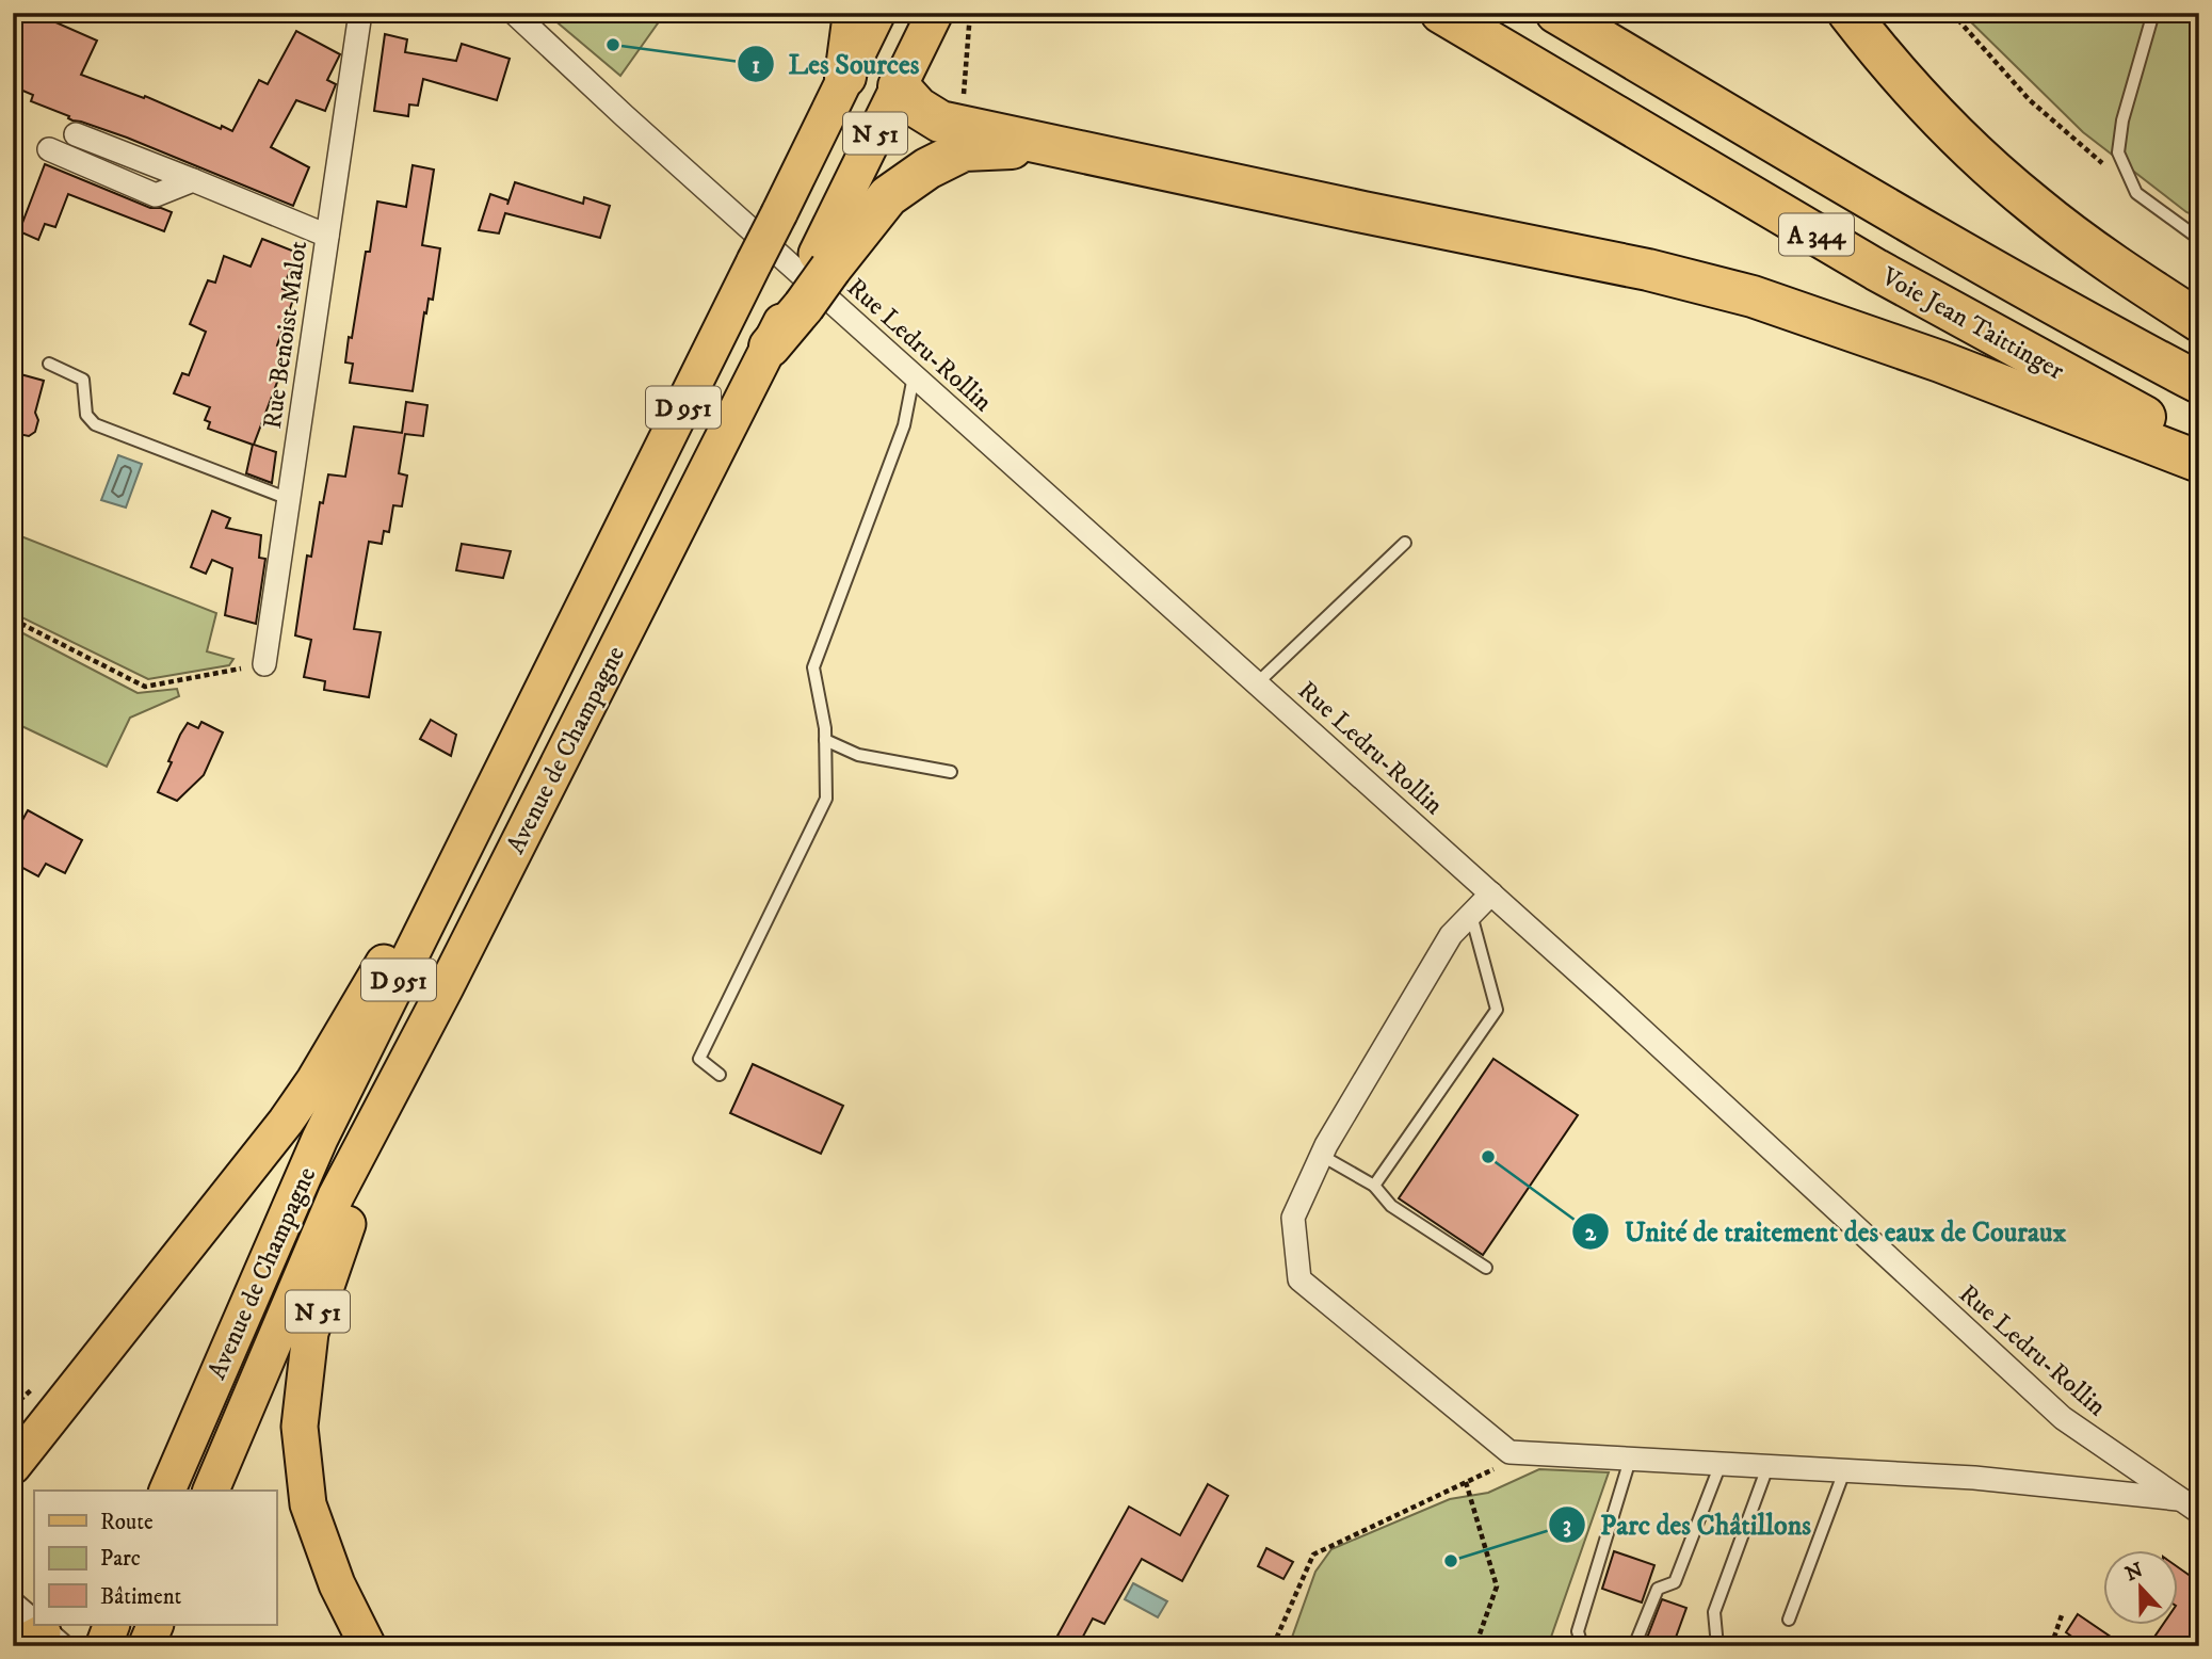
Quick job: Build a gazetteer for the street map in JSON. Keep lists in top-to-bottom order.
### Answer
{
  "streets": {
    "highway": ["A 344", "Voie Jean Taittinger"],
    "main road": ["N 51", "D 951", "Avenue de Champagne"],
    "street": ["Rue Benoist Malot", "Rue Ledru-Rollin"]
  },
  "crossings": [
    ["N 51", "Avenue de Champagne"]
  ],
  "places": ["Les Sources", "Unité de traitement des eaux de Couraux", "Parc des Châtillons"],
  "legend": ["Route", "Parc", "Bâtiment"],
  "north": "top"
}
